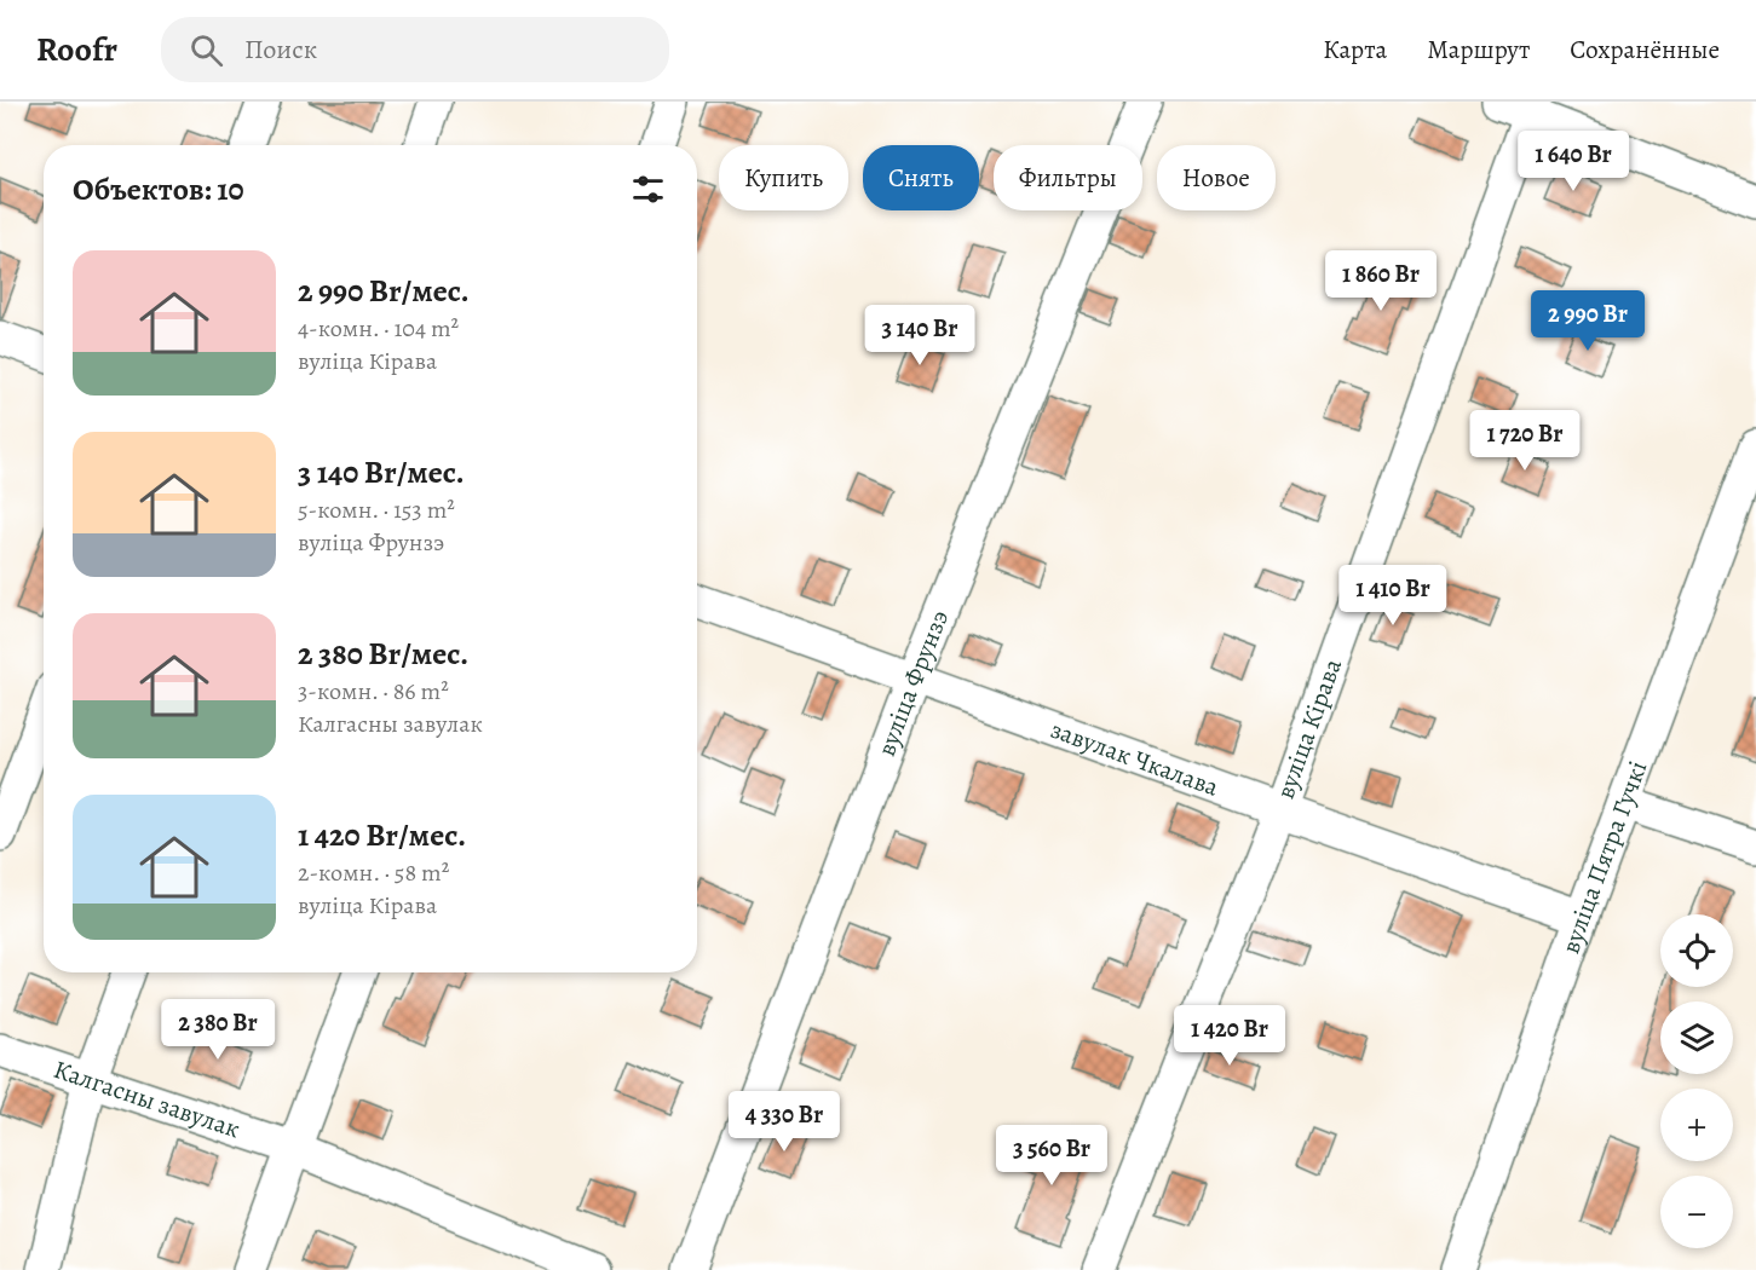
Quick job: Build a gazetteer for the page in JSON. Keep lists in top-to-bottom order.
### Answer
{
  "streets": {
    "street": [
      "вуліца Фрунзэ",
      "вуліца Кірава",
      "завулак Чкалава",
      "вуліца Пятра Гучкі",
      "Калгасны завулак"
    ]
  },
  "crossings": [
    ["вуліца Фрунзэ", "завулак Чкалава"],
    ["вуліца Кірава", "завулак Чкалава"],
    ["завулак Чкалава", "вуліца Пятра Гучкі"]
  ],
  "page": {
    "header": "Roofr",
    "search": "Поиск",
    "nav": ["Карта", "Маршрут", "Сохранённые"],
    "price": [
      "1 640 Br",
      "1 860 Br",
      "2 990 Br",
      "3 140 Br",
      "1 720 Br",
      "1 410 Br",
      "2 380 Br",
      "1 420 Br",
      "4 330 Br",
      "3 560 Br"
    ],
    "chip": [
      "Купить",
      "Снять",
      "Фильтры",
      "Новое"
    ],
    "heading": "Объектов: 10",
    "list": [
      {
        "name": "2 990 Br/мес.",
        "note": "4-комн. · 104 m² · вуліца Кірава"
      },
      {
        "name": "3 140 Br/мес.",
        "note": "5-комн. · 153 m² · вуліца Фрунзэ"
      },
      {
        "name": "2 380 Br/мес.",
        "note": "3-комн. · 86 m² · Калгасны завулак"
      },
      {
        "name": "1 420 Br/мес.",
        "note": "2-комн. · 58 m² · вуліца Кірава"
      }
    ],
    "map_buttons": ["+", "−"]
  }
}
